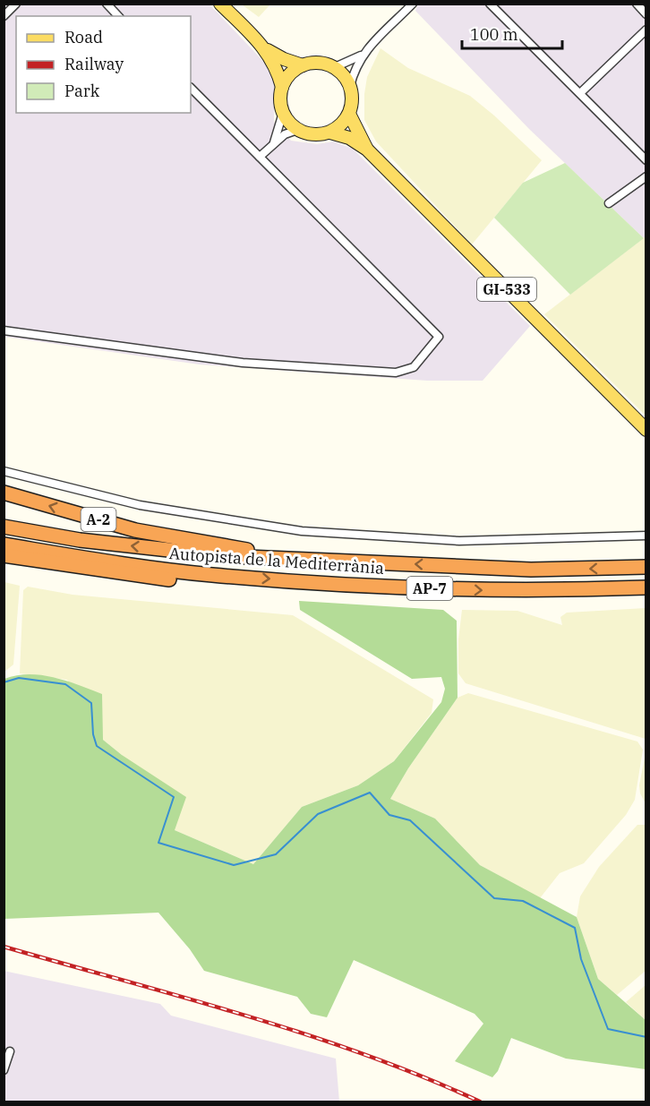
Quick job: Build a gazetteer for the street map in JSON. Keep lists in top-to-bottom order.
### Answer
{
  "streets": {
    "highway": ["A-2", "Autopista de la Mediterrània", "AP-7"],
    "main road": ["GI-533"]
  },
  "crossings": [
    ["A-2", "Autopista de la Mediterrània"]
  ],
  "legend": ["Road", "Railway", "Park"],
  "scale_bar": "100 m"
}
